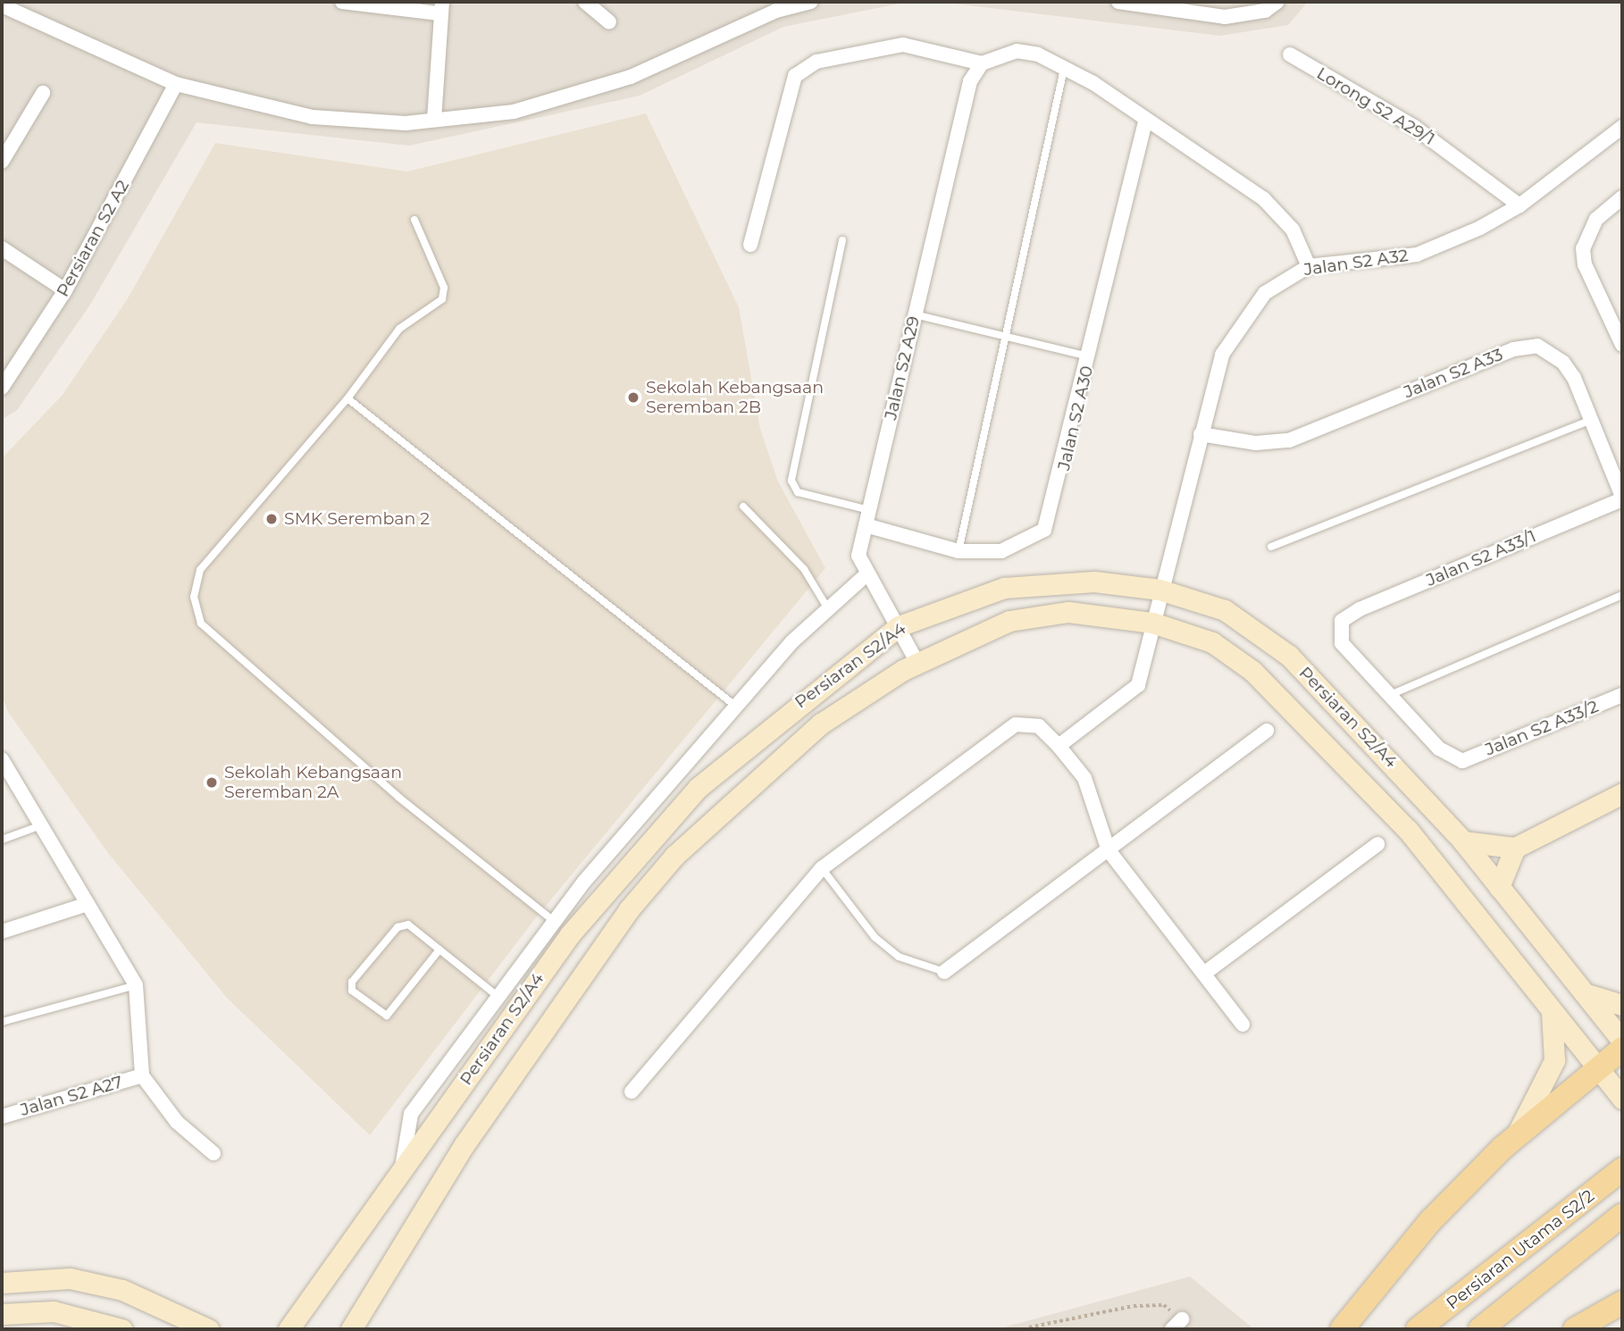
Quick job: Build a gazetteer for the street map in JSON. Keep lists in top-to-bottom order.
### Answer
{
  "streets": {
    "main road": ["Persiaran S2/A4", "Persiaran Utama S2/2"],
    "street": [
      "Lorong S2 A29/1",
      "Persiaran S2 A2",
      "Jalan S2 A32",
      "Jalan S2 A29",
      "Jalan S2 A33",
      "Jalan S2 A30",
      "Jalan S2 A33/1",
      "Jalan S2 A33/2",
      "Jalan S2 A27"
    ]
  },
  "crossings": [
    ["Lorong S2 A29/1", "Jalan S2 A32"],
    ["Jalan S2 A32", "Jalan S2 A33"],
    ["Jalan S2 A32", "Persiaran S2/A4"],
    ["Jalan S2 A29", "Jalan S2 A30"],
    ["Jalan S2 A29", "Persiaran S2/A4"],
    ["Jalan S2 A33", "Jalan S2 A33/1"],
    ["Jalan S2 A33/1", "Jalan S2 A33/2"]
  ],
  "places": ["Sekolah Kebangsaan Seremban 2B", "SMK Seremban 2", "Sekolah Kebangsaan Seremban 2A"]
}
